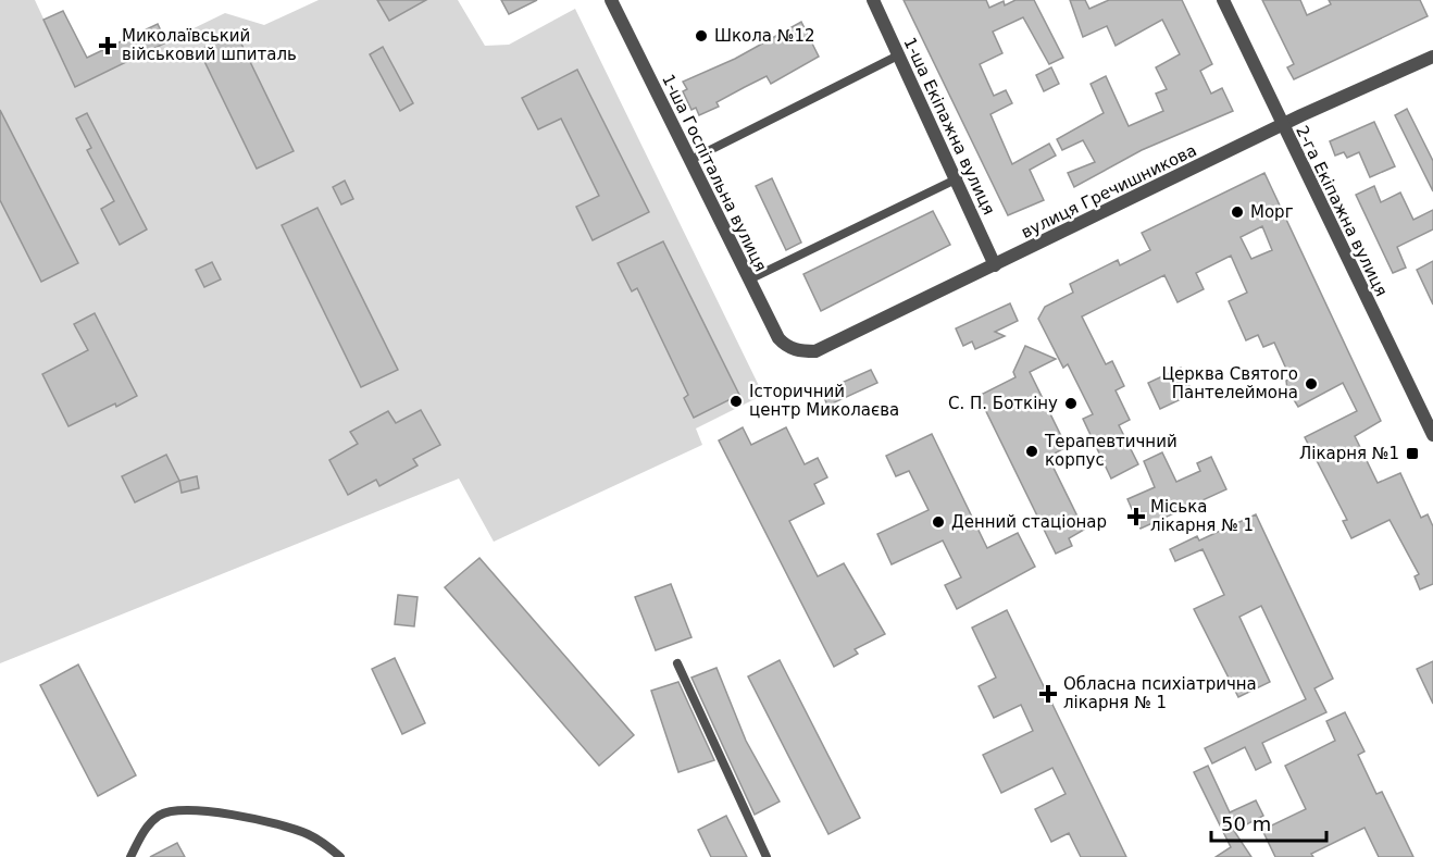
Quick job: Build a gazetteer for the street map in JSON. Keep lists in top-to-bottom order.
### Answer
{
  "streets": {
    "street": [
      "1-ша Екіпажна вулиця",
      "1-ша Госпітальна вулиця",
      "вулиця Гречишникова",
      "2-га Екіпажна вулиця"
    ]
  },
  "crossings": [
    ["1-ша Екіпажна вулиця", "вулиця Гречишникова"],
    ["1-ша Госпітальна вулиця", "вулиця Гречишникова"],
    ["вулиця Гречишникова", "2-га Екіпажна вулиця"]
  ],
  "places": {
    "other": [
      "Школа №12",
      "Морг",
      "Церква Святого Пантелеймона",
      "Історичний центр Миколаєва",
      "С. П. Боткіну",
      "Терапевтичний корпус",
      "Денний стаціонар"
    ],
    "health": ["Миколаївський військовий шпиталь", "Міська лікарня № 1", "Обласна психіатрична лікарня № 1"],
    "transit": ["Лікарня №1"]
  },
  "scale_bar": "50 m"
}
